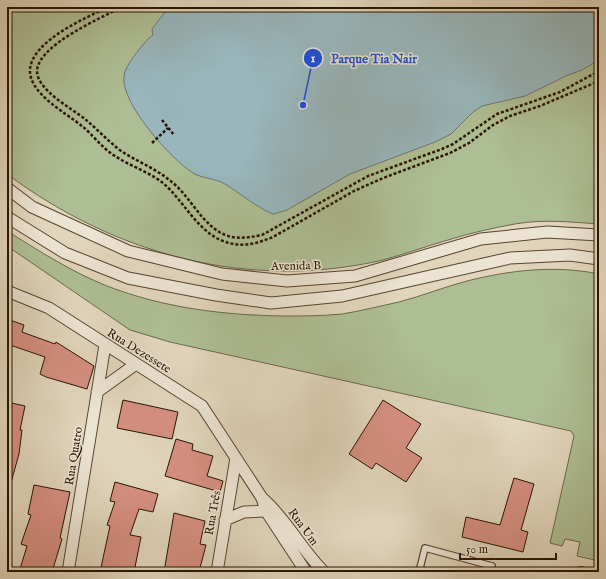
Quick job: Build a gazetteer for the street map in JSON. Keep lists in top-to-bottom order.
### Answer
{
  "streets": {
    "street": [
      "Avenida B",
      "Rua Dezessete",
      "Rua Quatro",
      "Rua Três",
      "Rua Um"
    ]
  },
  "crossings": [
    ["Rua Dezessete", "Rua Quatro"],
    ["Rua Dezessete", "Rua Três"],
    ["Rua Dezessete", "Rua Um"],
    ["Rua Três", "Rua Um"]
  ],
  "places": ["Parque Tia Nair"],
  "scale_bar": "50 m"
}
